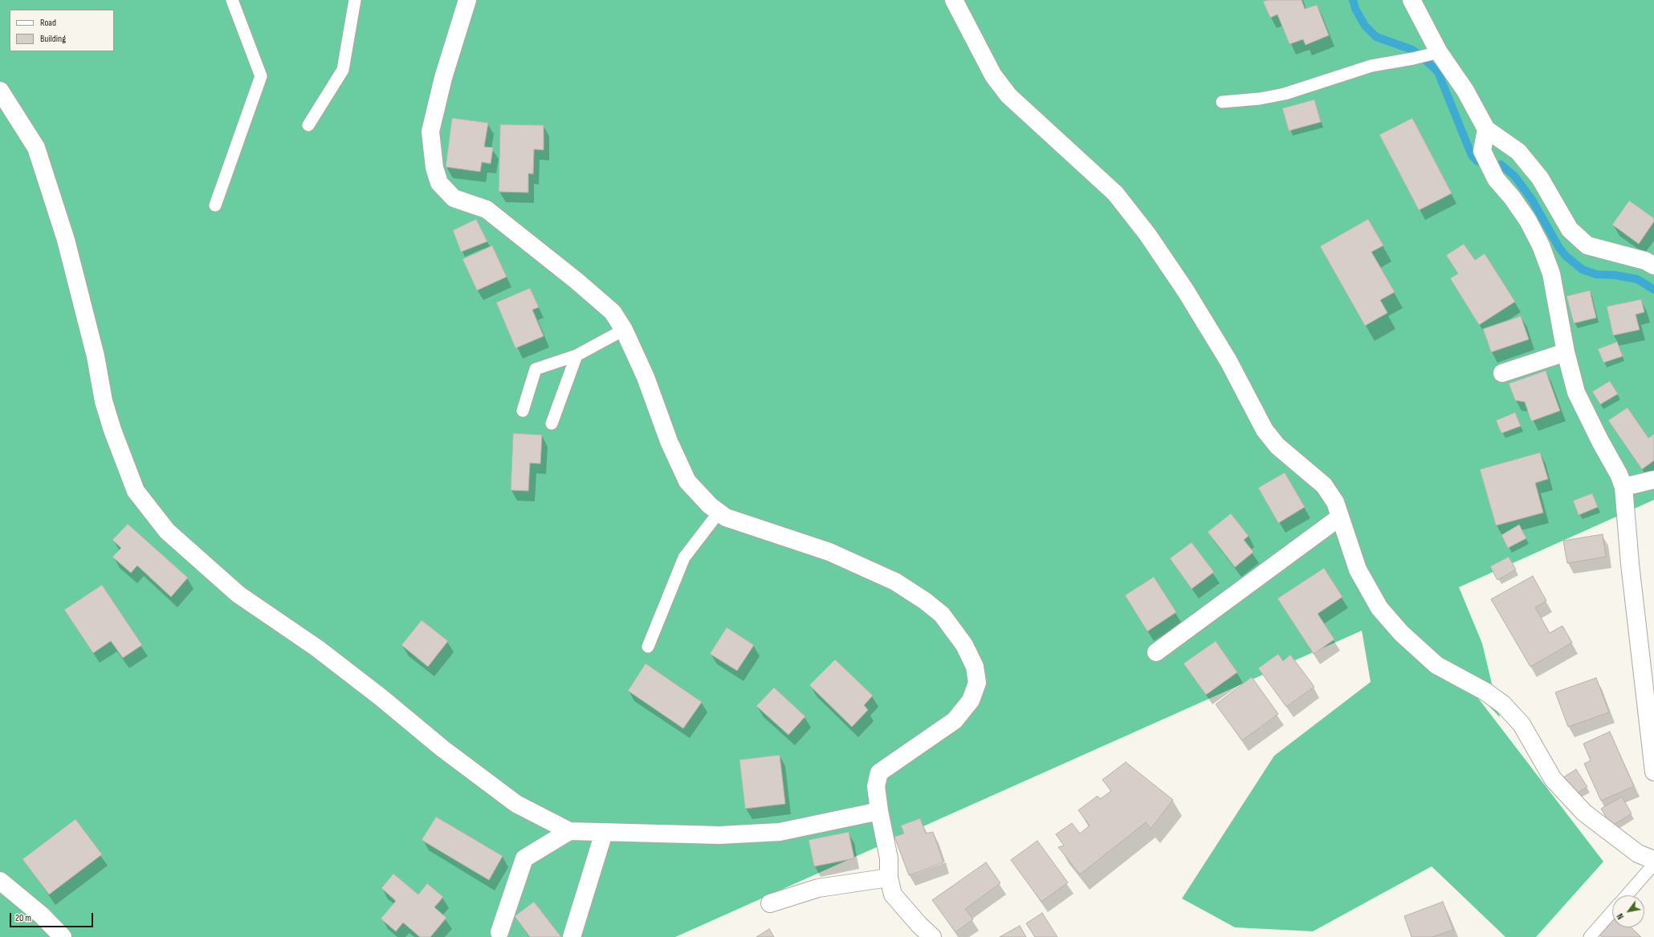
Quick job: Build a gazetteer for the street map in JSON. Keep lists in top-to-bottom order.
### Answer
{
  "legend": ["Road", "Building"],
  "scale_bar": "20 m",
  "north": "bottom left"
}
